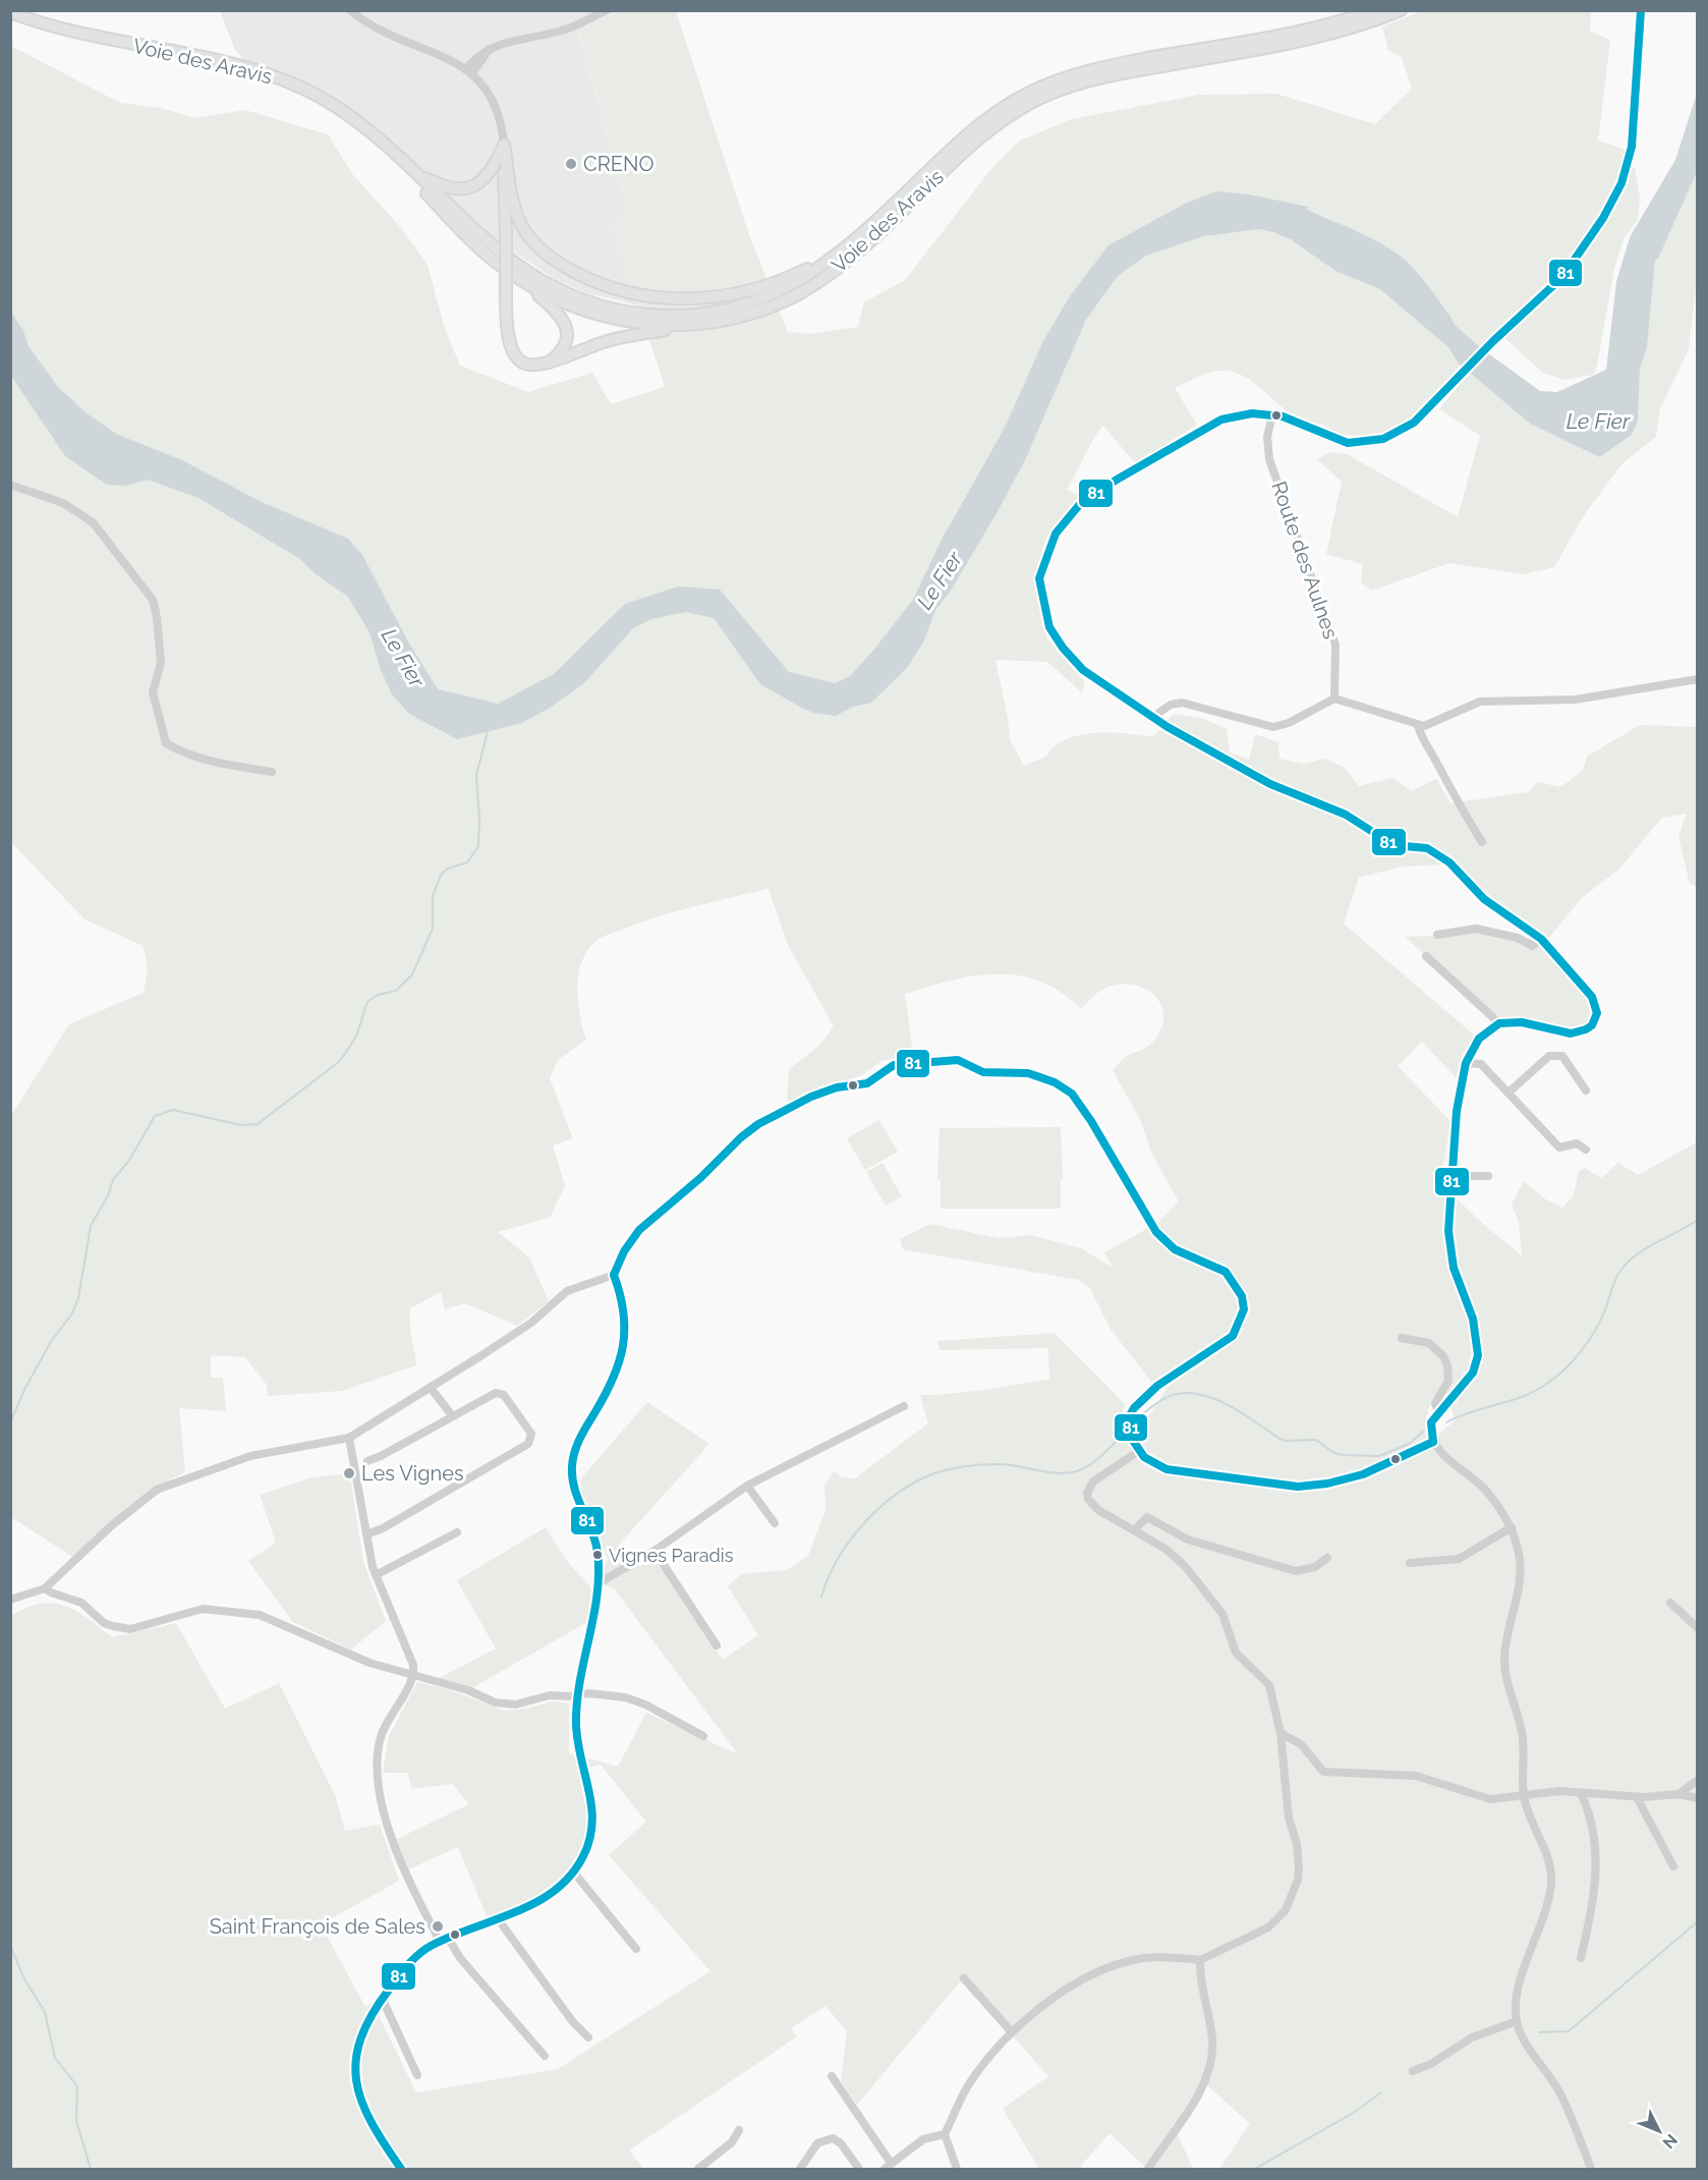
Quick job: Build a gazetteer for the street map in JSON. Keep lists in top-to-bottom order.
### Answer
{
  "streets": {
    "highway": ["Voie des Aravis"],
    "street": ["Route des Aulnes"]
  },
  "water": ["Le Fier"],
  "places": [
    "CRENO",
    "Les Vignes",
    "Vignes Paradis",
    "Saint François de Sales"
  ],
  "lines": ["transit line 81"],
  "north": "bottom right"
}
